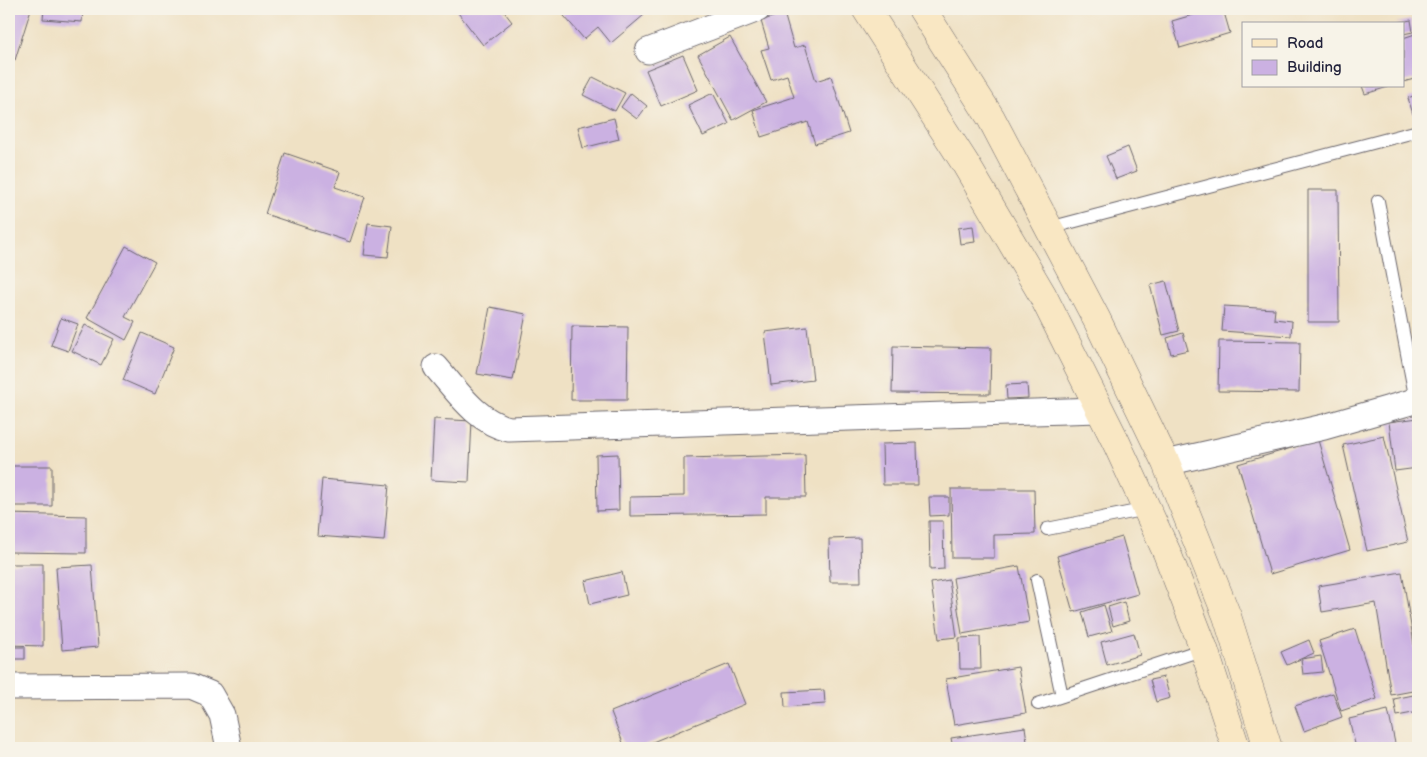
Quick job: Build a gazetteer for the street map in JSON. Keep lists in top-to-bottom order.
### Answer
{
  "legend": ["Road", "Building"]
}
